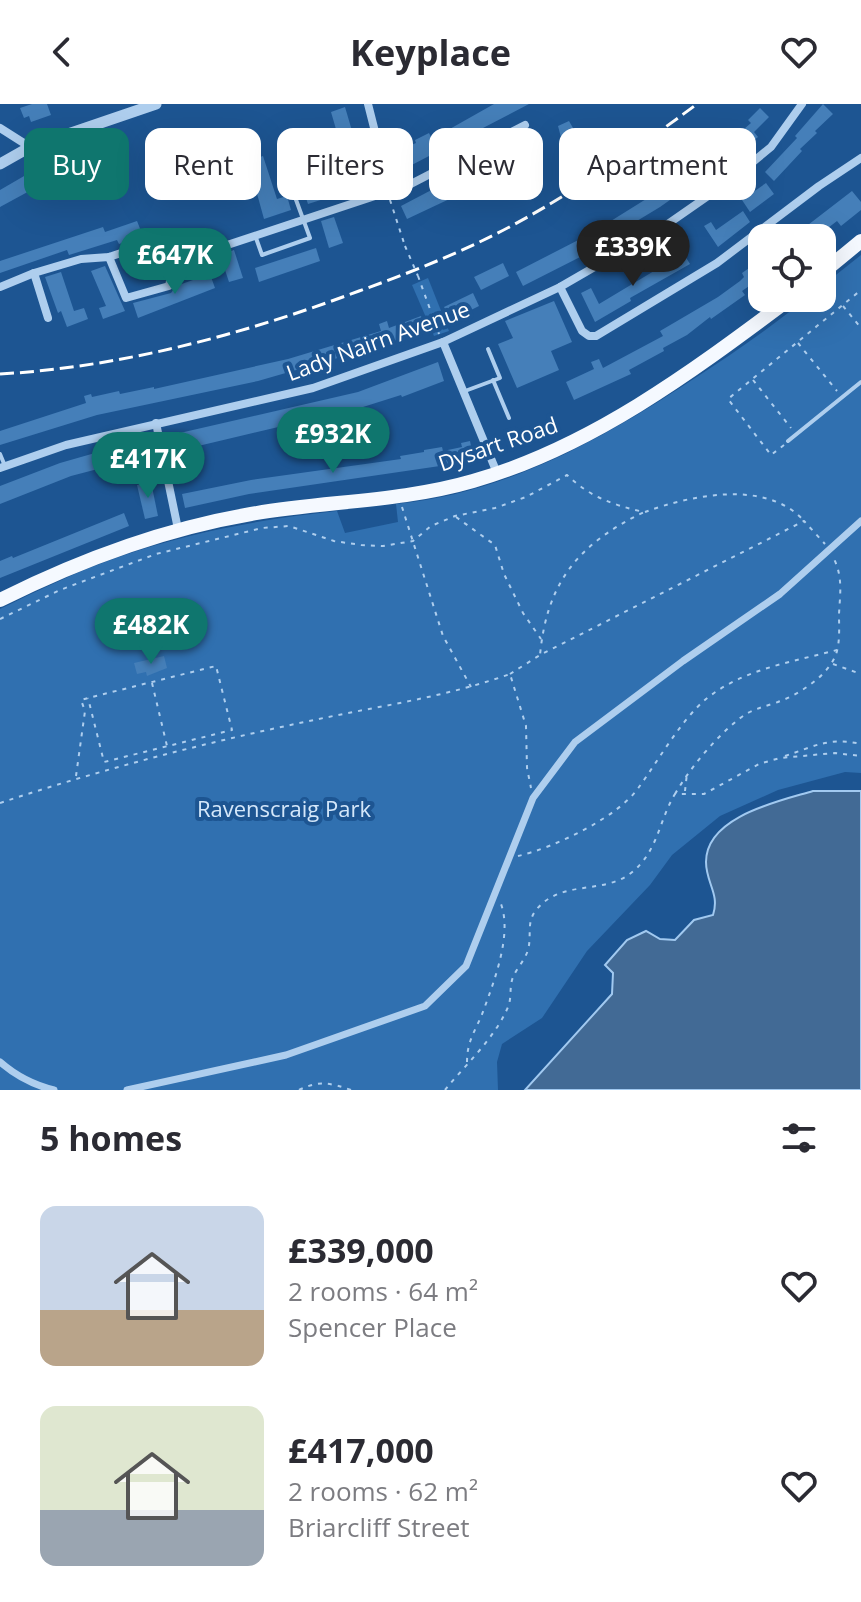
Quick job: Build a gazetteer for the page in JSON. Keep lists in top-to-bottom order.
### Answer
{
  "streets": {
    "main road": ["Dysart Road"],
    "street": ["Lady Nairn Avenue"]
  },
  "parks": ["Ravenscraig Park"],
  "page": {
    "header": "Keyplace",
    "chip": [
      "Buy",
      "Rent",
      "Filters",
      "New",
      "Apartment"
    ],
    "price": [
      "£339K",
      "£647K",
      "£932K",
      "£417K",
      "£482K"
    ],
    "heading": "5 homes",
    "list": [
      {
        "name": "£339,000",
        "note": "2 rooms · 64 m² · Spencer Place"
      },
      {
        "name": "£417,000",
        "note": "2 rooms · 62 m² · Briarcliff Street"
      }
    ]
  }
}
